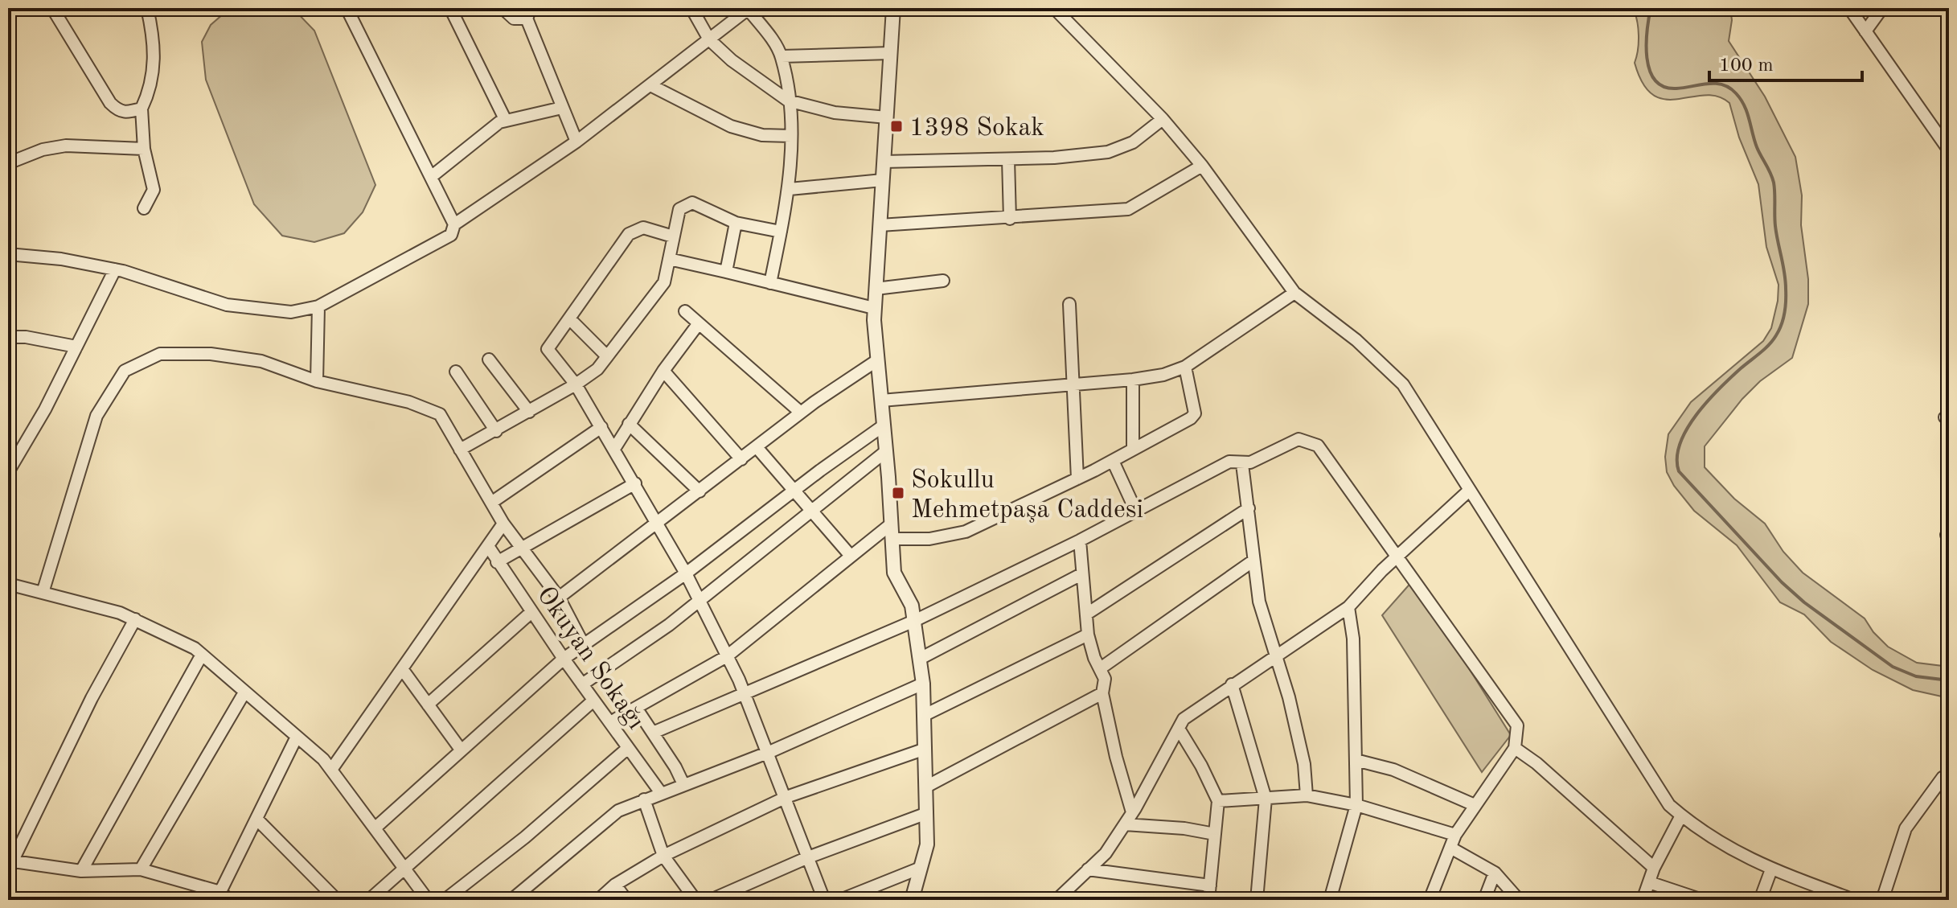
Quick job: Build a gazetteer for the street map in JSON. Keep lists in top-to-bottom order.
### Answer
{
  "streets": {
    "street": ["Okuyan Sokağı"]
  },
  "places": {
    "transit": ["1398 Sokak", "Sokullu Mehmetpaşa Caddesi"]
  },
  "scale_bar": "100 m"
}
